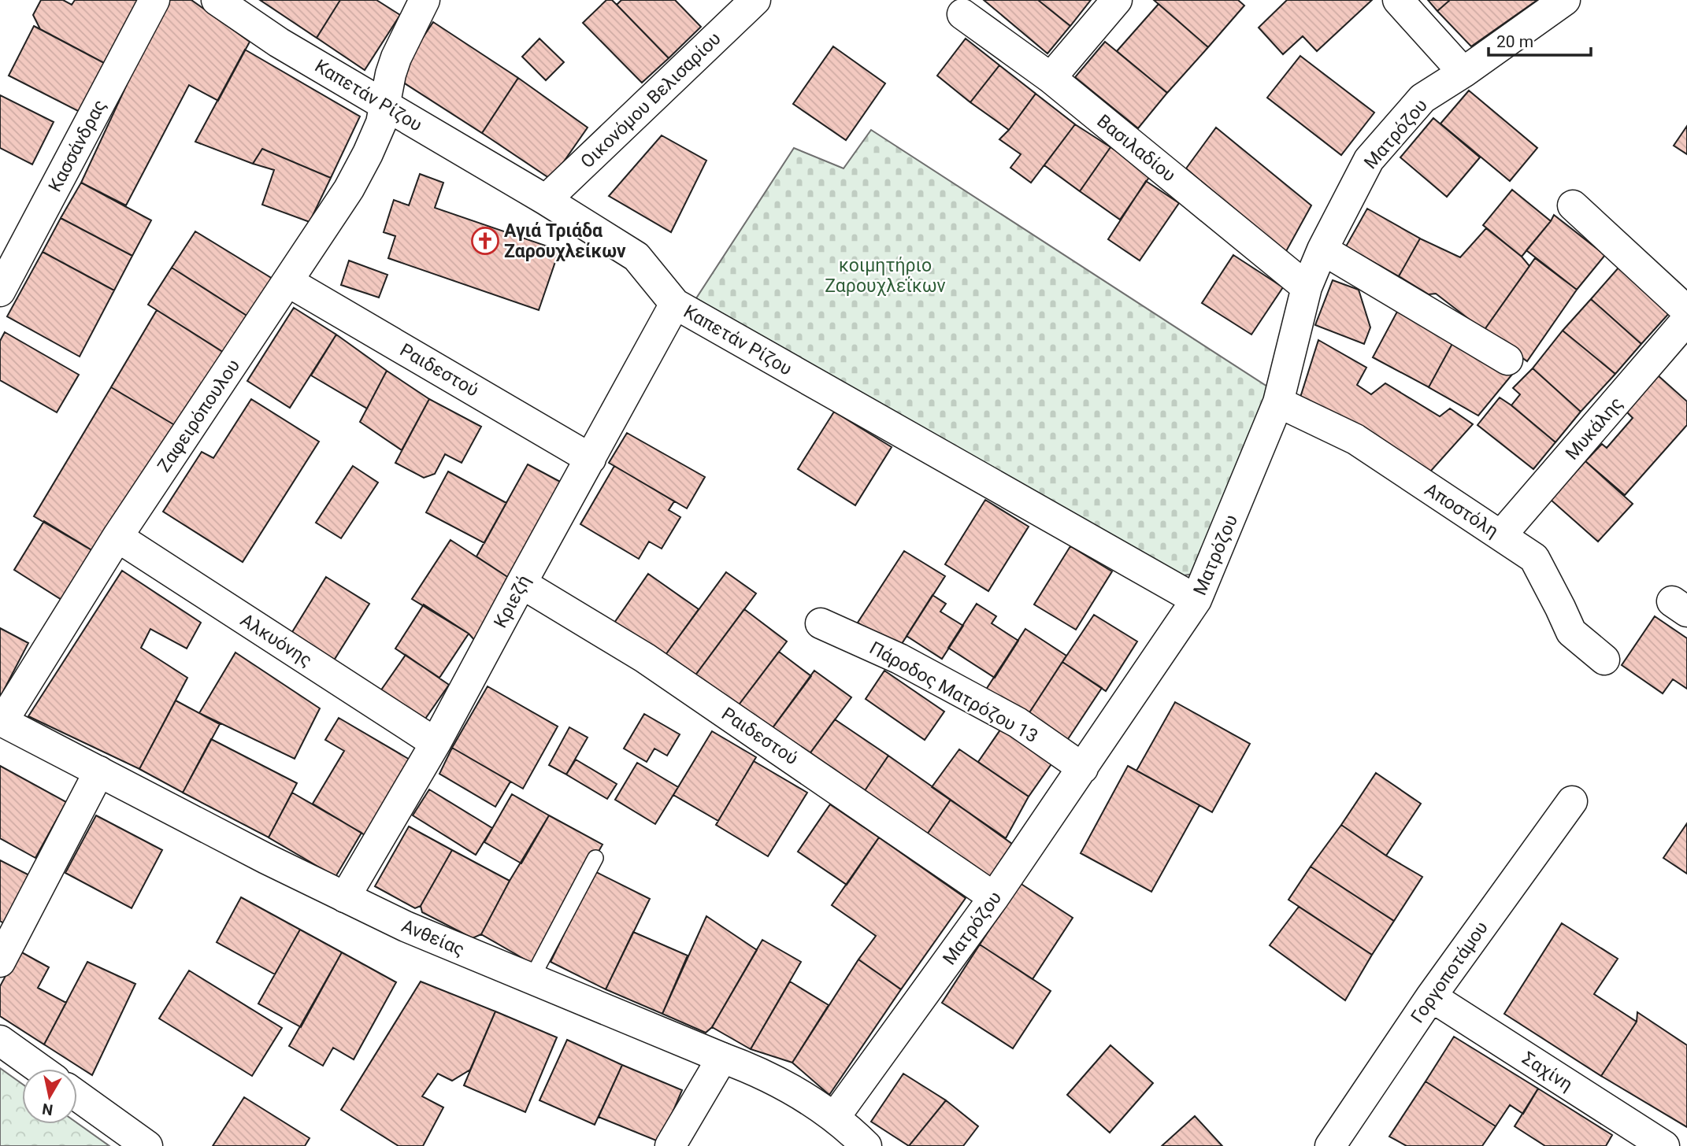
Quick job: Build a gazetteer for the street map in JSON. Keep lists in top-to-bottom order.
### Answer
{
  "streets": {
    "street": [
      "Καπετάν Ρίζου",
      "Οικονόμου Βελισαρίου",
      "Ματρόζου",
      "Κασσάνδρας",
      "Βασιλαδίου",
      "Ραιδεστού",
      "Ζαφειρόπουλου",
      "Μυκάλης",
      "Αποστόλη",
      "Κριεζή",
      "Αλκυόνης",
      "Πάροδος Ματρόζου 13",
      "Ανθείας",
      "Γοργοποτάμου",
      "Σαχίνη"
    ]
  },
  "crossings": [
    ["Καπετάν Ρίζου", "Οικονόμου Βελισαρίου"],
    ["Καπετάν Ρίζου", "Ματρόζου"],
    ["Καπετάν Ρίζου", "Ζαφειρόπουλου"],
    ["Καπετάν Ρίζου", "Κριεζή"],
    ["Ματρόζου", "Βασιλαδίου"],
    ["Ματρόζου", "Ραιδεστού"],
    ["Ματρόζου", "Αποστόλη"],
    ["Ματρόζου", "Πάροδος Ματρόζου 13"],
    ["Ματρόζου", "Ανθείας"],
    ["Ραιδεστού", "Ζαφειρόπουλου"],
    ["Ραιδεστού", "Κριεζή"],
    ["Ζαφειρόπουλου", "Αλκυόνης"],
    ["Ζαφειρόπουλου", "Ανθείας"],
    ["Μυκάλης", "Αποστόλη"],
    ["Κριεζή", "Αλκυόνης"],
    ["Κριεζή", "Ανθείας"],
    ["Γοργοποτάμου", "Σαχίνη"]
  ],
  "parks": ["κοιμητήριο Ζαρουχλεΐκων"],
  "places": {
    "church": ["Αγιά Τριάδα Ζαρουχλείκων"]
  },
  "scale_bar": "20 m",
  "north": "bottom"
}
